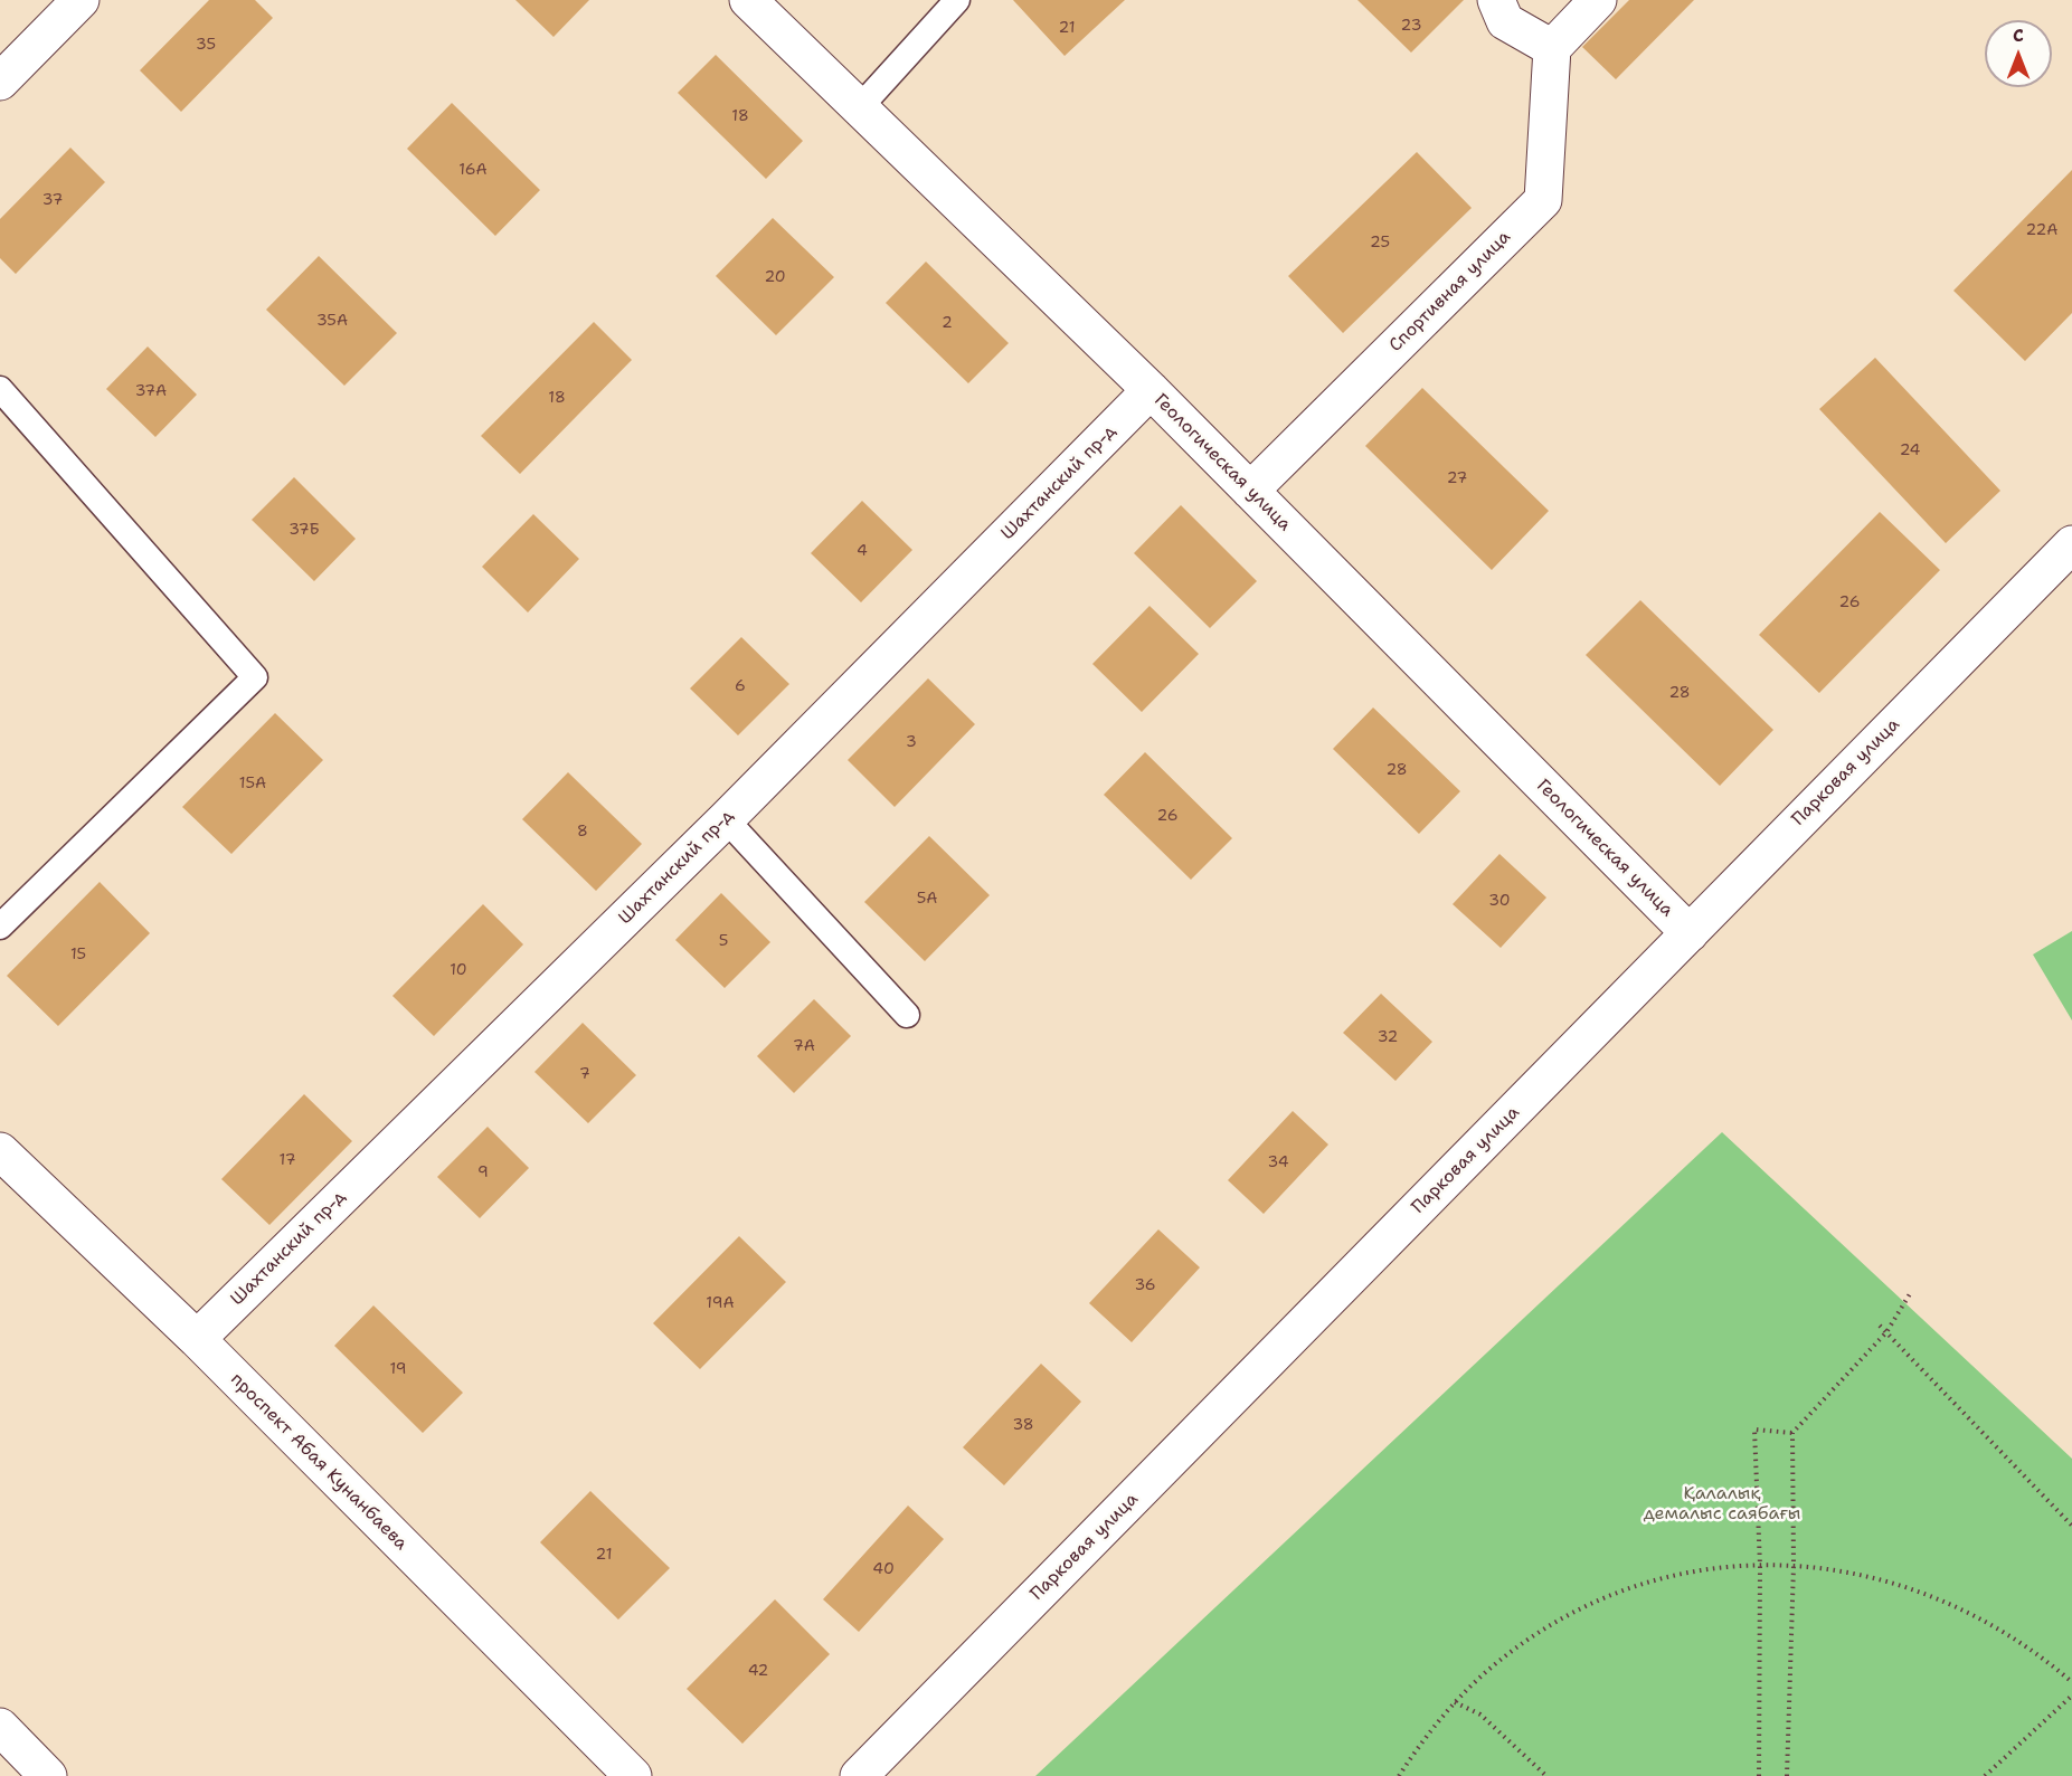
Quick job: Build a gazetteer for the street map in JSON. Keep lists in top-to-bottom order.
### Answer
{
  "streets": {
    "street": [
      "Спортивная улица",
      "Геологическая улица",
      "Шахтанский пр-д",
      "Парковая улица",
      "проспект Абая Кунанбаева"
    ]
  },
  "crossings": [
    ["Спортивная улица", "Геологическая улица"],
    ["Геологическая улица", "Шахтанский пр-д"],
    ["Геологическая улица", "Парковая улица"],
    ["Шахтанский пр-д", "проспект Абая Кунанбаева"]
  ],
  "parks": ["Қалалық демалыс саябағы"],
  "house_numbers": [
    "23",
    "21",
    "35",
    "18",
    "16А",
    "37",
    "22А",
    "25",
    "20",
    "35А",
    "2",
    "37А",
    "18",
    "24",
    "27",
    "37Б",
    "4",
    "26",
    "6",
    "28",
    "3",
    "28",
    "15А",
    "26",
    "8",
    "5А",
    "30",
    "5",
    "15",
    "10",
    "32",
    "7А",
    "7",
    "17",
    "34",
    "9",
    "36",
    "19А",
    "19",
    "38",
    "21",
    "40",
    "42"
  ],
  "north": "top"
}
